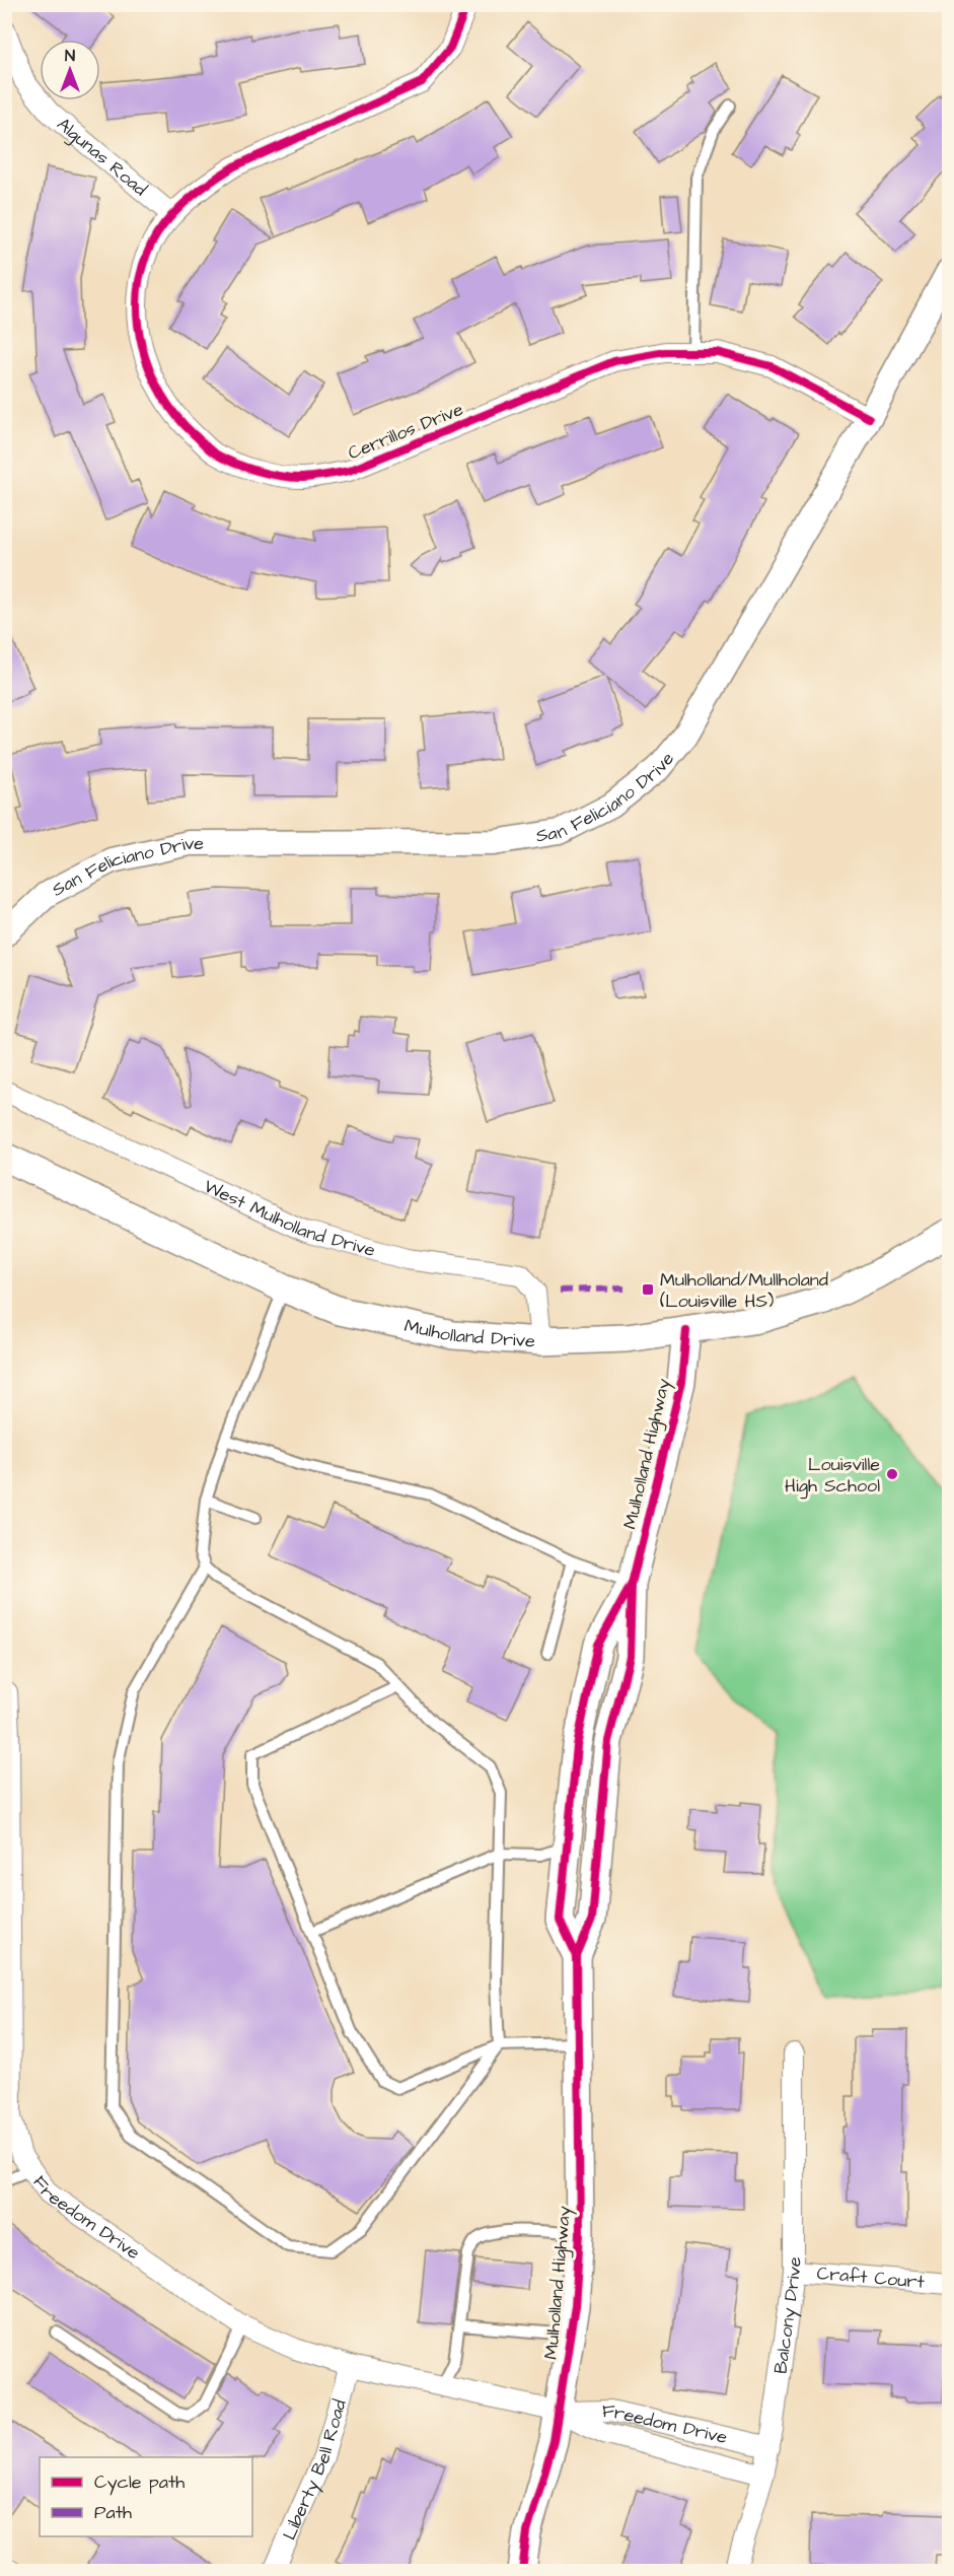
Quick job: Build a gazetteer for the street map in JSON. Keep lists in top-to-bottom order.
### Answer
{
  "streets": {
    "main road": ["Mulholland Drive", "Mulholland Highway"],
    "street": [
      "Algunas Road",
      "Cerrillos Drive",
      "San Feliciano Drive",
      "West Mulholland Drive",
      "Freedom Drive",
      "Craft Court",
      "Balcony Drive",
      "Liberty Bell Road"
    ]
  },
  "crossings": [
    ["Algunas Road", "Cerrillos Drive"],
    ["Cerrillos Drive", "San Feliciano Drive"],
    ["West Mulholland Drive", "Mulholland Drive"],
    ["Mulholland Drive", "Mulholland Highway"],
    ["Mulholland Highway", "Freedom Drive"],
    ["Freedom Drive", "Balcony Drive"],
    ["Freedom Drive", "Liberty Bell Road"],
    ["Craft Court", "Balcony Drive"]
  ],
  "places": {
    "transit": ["Mulholland/Mullholand (Louisville HS)"],
    "other": ["Louisville High School"]
  },
  "legend": ["Cycle path", "Path"],
  "north": "top"
}
